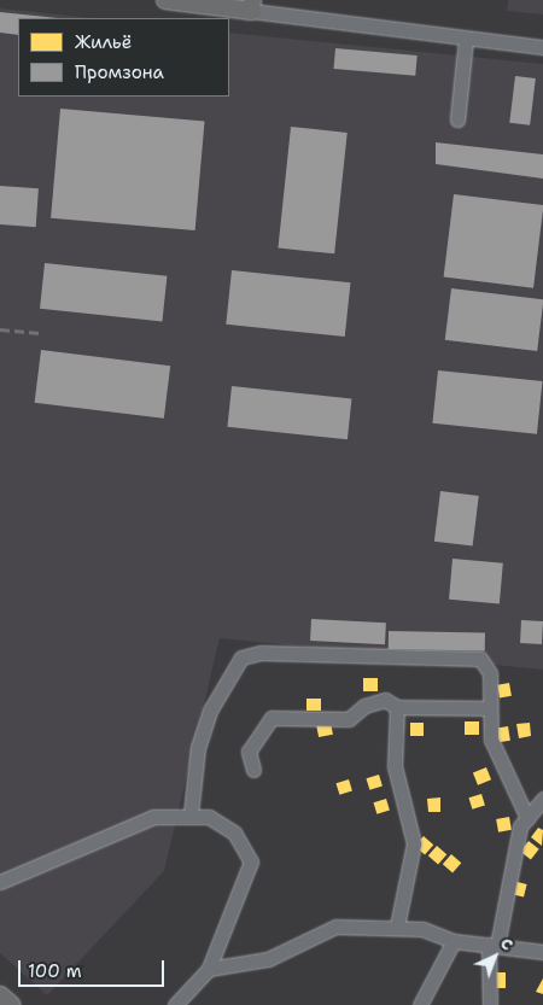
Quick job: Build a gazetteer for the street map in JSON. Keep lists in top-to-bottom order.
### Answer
{
  "legend": ["Жильё", "Промзона"],
  "scale_bar": "100 m",
  "north": "top right"
}
